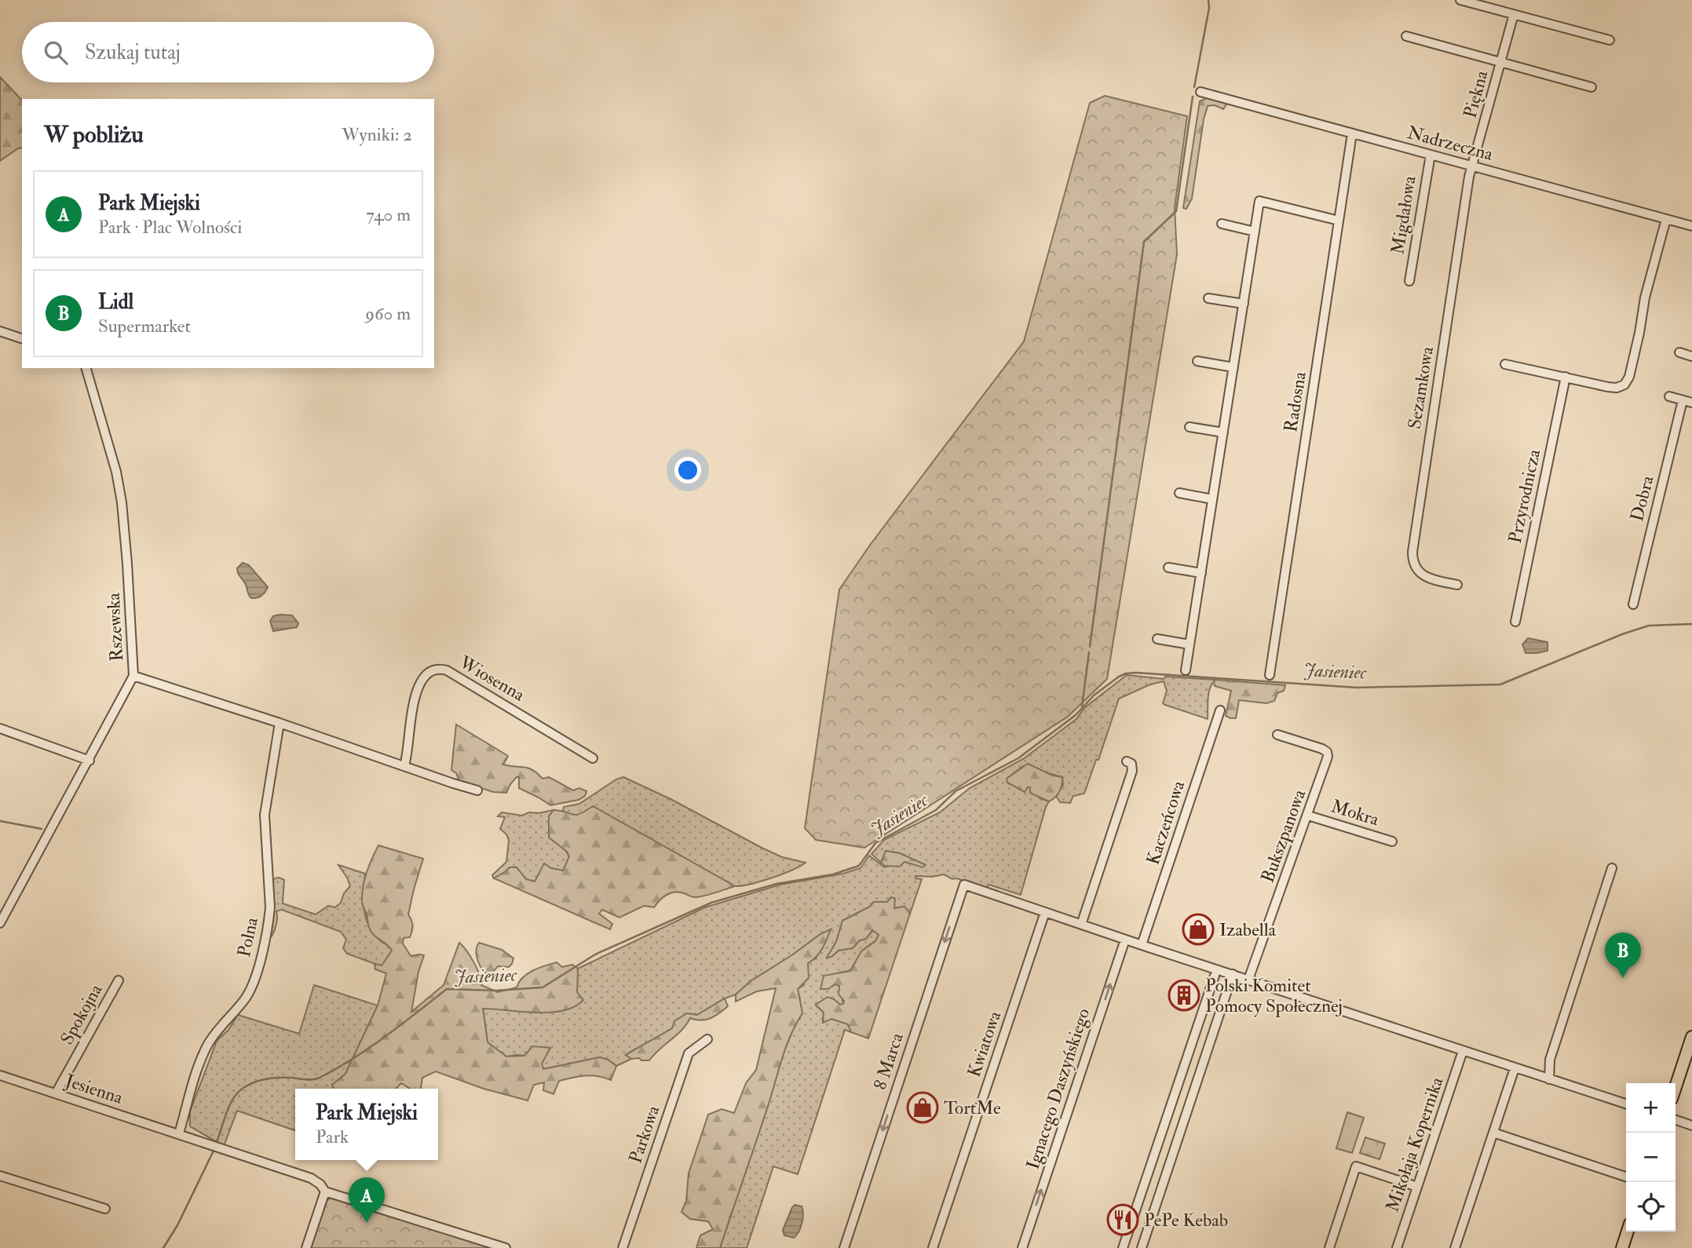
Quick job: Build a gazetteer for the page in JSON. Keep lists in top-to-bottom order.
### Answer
{
  "streets": {
    "street": [
      "Piękna",
      "Nadrzeczna",
      "Migdałowa",
      "Sezamkowa",
      "Radosna",
      "Przyrodnicza",
      "Dobra",
      "Rszewska",
      "Wiosenna",
      "Mokra",
      "Kaczeńcowa",
      "Bukszpanowa",
      "Polna",
      "Spokojna",
      "Kwiatowa",
      "8 Marca",
      "Jesienna",
      "Ignacego Daszyńskiego",
      "Parkowa",
      "Mikołaja Kopernika"
    ]
  },
  "crossings": [
    ["Piękna", "Nadrzeczna"],
    ["Piękna", "Sezamkowa"],
    ["Nadrzeczna", "Migdałowa"],
    ["Nadrzeczna", "Sezamkowa"],
    ["Nadrzeczna", "Radosna"],
    ["Mokra", "Bukszpanowa"],
    ["Polna", "Jesienna"],
    ["Spokojna", "Jesienna"],
    ["Kwiatowa", "8 Marca"]
  ],
  "one_way": ["8 Marca", "Ignacego Daszyńskiego"],
  "water": ["Jasieniec"],
  "places": {
    "shop": ["Izabella", "TortMe"],
    "building": ["Polski Komitet Pomocy Społecznej"],
    "restaurant": ["PePe Kebab"]
  },
  "page": {
    "search": "Szukaj tutaj",
    "heading": ["W pobliżu", "Wyniki: 2"],
    "list": [
      {
        "mark": "A",
        "name": "Park Miejski",
        "note": "Park · Plac Wolności",
        "value": "740 m"
      },
      {
        "mark": "B",
        "name": "Lidl",
        "note": "Supermarket",
        "value": "960 m"
      }
    ],
    "pins": ["B", "A"],
    "map_buttons": ["+", "−"],
    "popup": ["Park Miejski", "Park"]
  }
}
